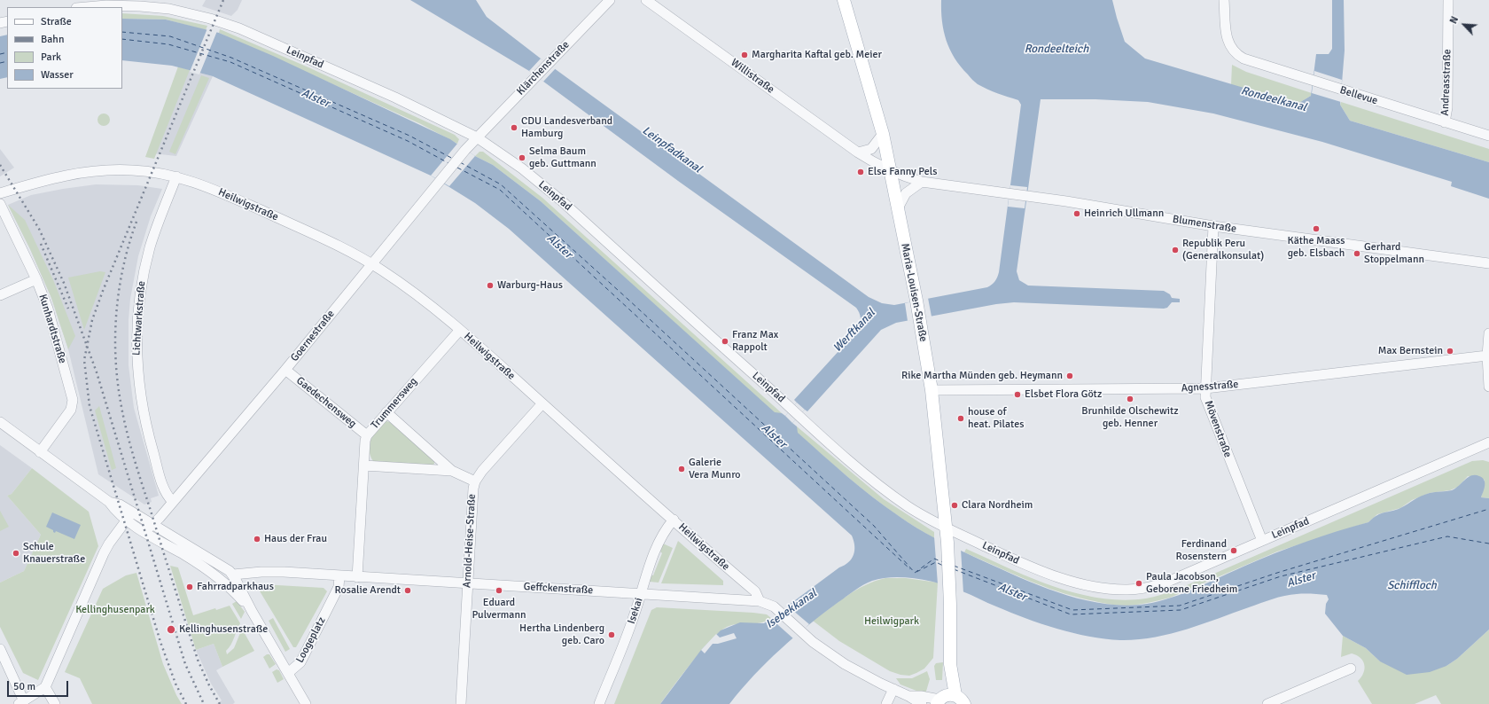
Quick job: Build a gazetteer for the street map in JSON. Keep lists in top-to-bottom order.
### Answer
{
  "streets": {
    "main road": ["Maria-Louisen-Straße"],
    "street": [
      "Leinpfad",
      "Klärchenstraße",
      "Willistraße",
      "Andreasstraße",
      "Bellevue",
      "Heilwigstraße",
      "Blumenstraße",
      "Lichtwarkstraße",
      "Kunhardtstraße",
      "Goernestraße",
      "Agnesstraße",
      "Gaedechensweg",
      "Trummersweg",
      "Mövenstraße",
      "Arnold-Heise-Straße",
      "Geffckenstraße",
      "Isekai",
      "Loogeplatz"
    ]
  },
  "crossings": [
    ["Leinpfad", "Klärchenstraße"],
    ["Leinpfad", "Maria-Louisen-Straße"],
    ["Leinpfad", "Goernestraße"],
    ["Leinpfad", "Mövenstraße"],
    ["Klärchenstraße", "Goernestraße"],
    ["Willistraße", "Blumenstraße"],
    ["Willistraße", "Maria-Louisen-Straße"],
    ["Andreasstraße", "Bellevue"],
    ["Heilwigstraße", "Lichtwarkstraße"],
    ["Heilwigstraße", "Goernestraße"],
    ["Heilwigstraße", "Trummersweg"],
    ["Heilwigstraße", "Arnold-Heise-Straße"],
    ["Heilwigstraße", "Geffckenstraße"],
    ["Heilwigstraße", "Isekai"],
    ["Blumenstraße", "Maria-Louisen-Straße"],
    ["Blumenstraße", "Mövenstraße"],
    ["Maria-Louisen-Straße", "Agnesstraße"],
    ["Lichtwarkstraße", "Goernestraße"],
    ["Goernestraße", "Gaedechensweg"],
    ["Goernestraße", "Loogeplatz"],
    ["Agnesstraße", "Mövenstraße"],
    ["Gaedechensweg", "Trummersweg"],
    ["Trummersweg", "Geffckenstraße"],
    ["Arnold-Heise-Straße", "Geffckenstraße"],
    ["Geffckenstraße", "Isekai"]
  ],
  "water": [
    "Rondeelteich",
    "Alster",
    "Rondeelkanal",
    "Leinpfadkanal",
    "Werftkanal",
    "Schiffloch",
    "Isebekkanal"
  ],
  "parks": ["Kellinghusenpark", "Heilwigpark"],
  "places": [
    "Margharita Kaftal geb. Meier",
    "CDU Landesverband Hamburg",
    "Selma Baum geb. Guttmann",
    "Else Fanny Pels",
    "Heinrich Ullmann",
    "Käthe Maass geb. Elsbach",
    "Republik Peru (Generalkonsulat)",
    "Gerhard Stoppelmann",
    "Warburg-Haus",
    "Franz Max Rappolt",
    "Max Bernstein",
    "Rike Martha Münden geb. Heymann",
    "Elsbet Flora Götz",
    "Brunhilde Olschewitz geb. Henner",
    "house of heat. Pilates",
    "Galerie Vera Munro",
    "Clara Nordheim",
    "Haus der Frau",
    "Ferdinand Rosenstern",
    "Schule Knauerstraße",
    "Paula Jacobson, Geborene Friedheim",
    "Fahrradparkhaus",
    "Rosalie Arendt",
    "Eduard Pulvermann",
    "Kellinghusenstraße",
    "Hertha Lindenberg geb. Caro"
  ],
  "legend": [
    "Straße",
    "Bahn",
    "Park",
    "Wasser"
  ],
  "scale_bar": "50 m",
  "north": "top left"
}
